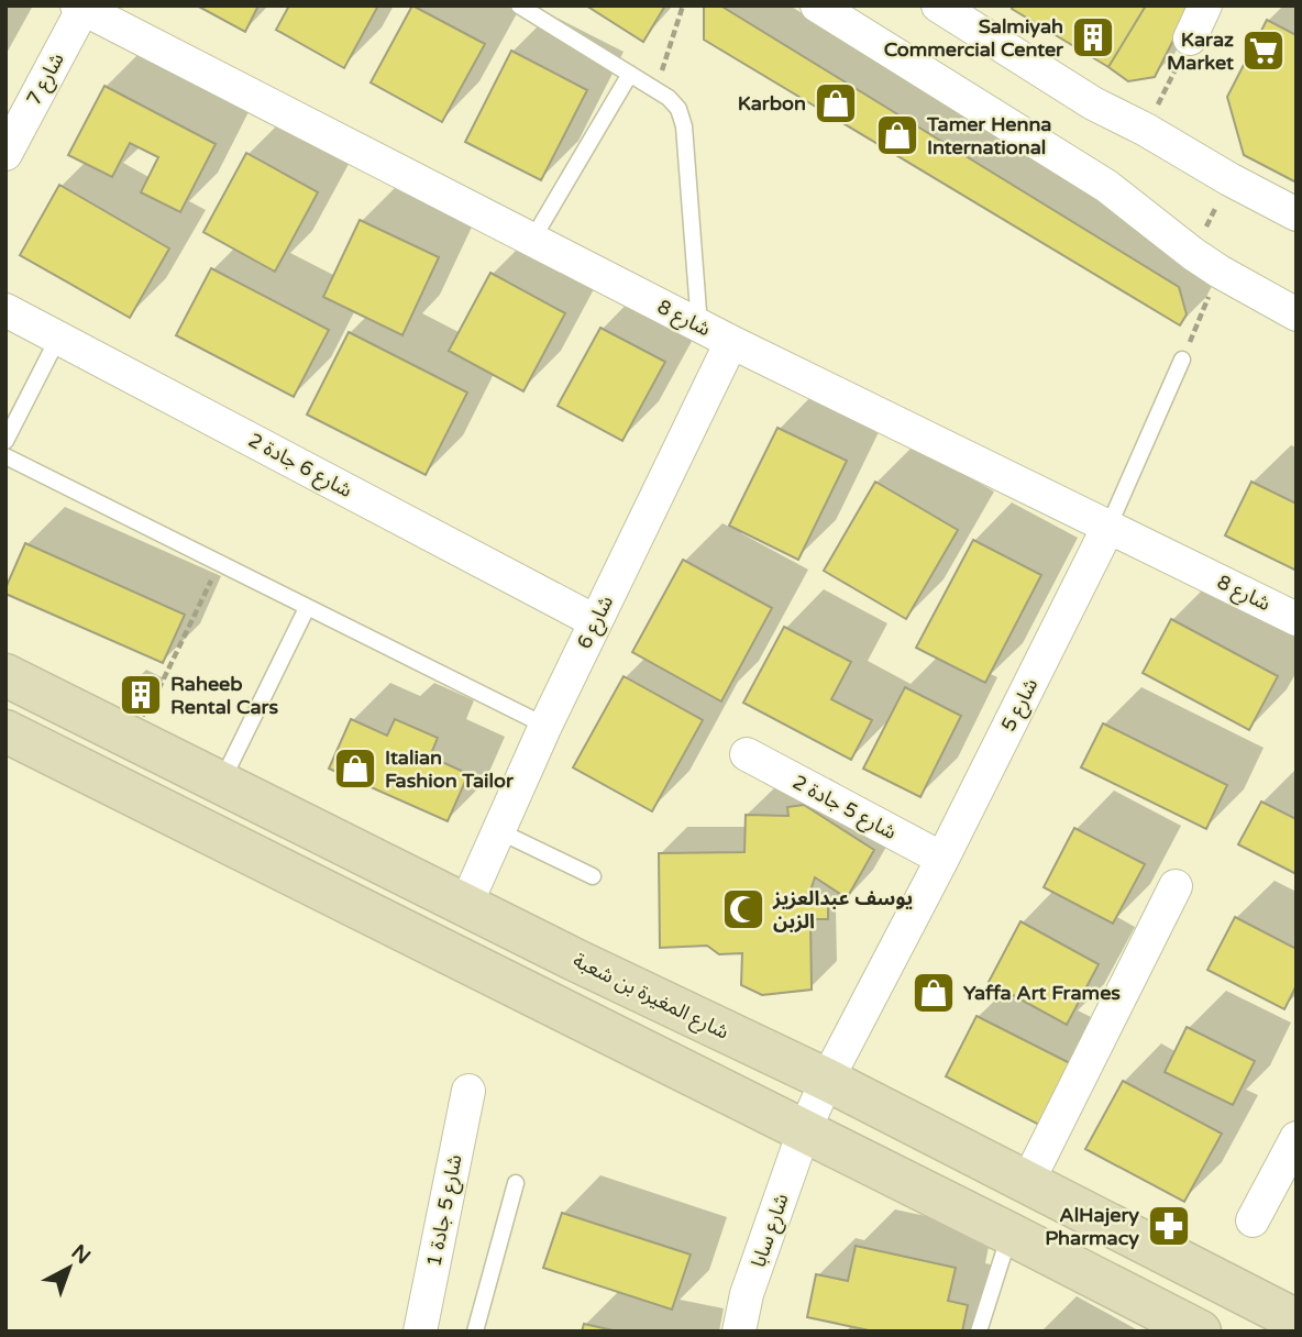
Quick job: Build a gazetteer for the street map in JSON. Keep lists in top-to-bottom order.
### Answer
{
  "streets": {
    "main road": ["شارع المغيرة بن شعبة"],
    "street": [
      "شارع 7",
      "شارع 8",
      "شارع 6 جادة 2",
      "شارع 6",
      "شارع 5",
      "شارع 5 جادة 2",
      "شارع 5 جادة 1",
      "شارع سابا"
    ]
  },
  "crossings": [
    ["شارع 7", "شارع 8"],
    ["شارع 8", "شارع 6"],
    ["شارع 8", "شارع 5"],
    ["شارع 6 جادة 2", "شارع 6"],
    ["شارع 6", "شارع المغيرة بن شعبة"],
    ["شارع 5", "شارع 5 جادة 2"],
    ["شارع 5", "شارع المغيرة بن شعبة"],
    ["شارع 5", "شارع سابا"]
  ],
  "places": {
    "building": ["Salmiyah Commercial Center", "Raheeb Rental Cars"],
    "supermarket": ["Karaz Market"],
    "shop": [
      "Karbon",
      "Tamer Henna International",
      "Italian Fashion Tailor",
      "Yaffa Art Frames"
    ],
    "mosque": ["يوسف عبدالعزيز الزبن"],
    "pharmacy": ["AlHajery Pharmacy"]
  },
  "north": "top right"
}
